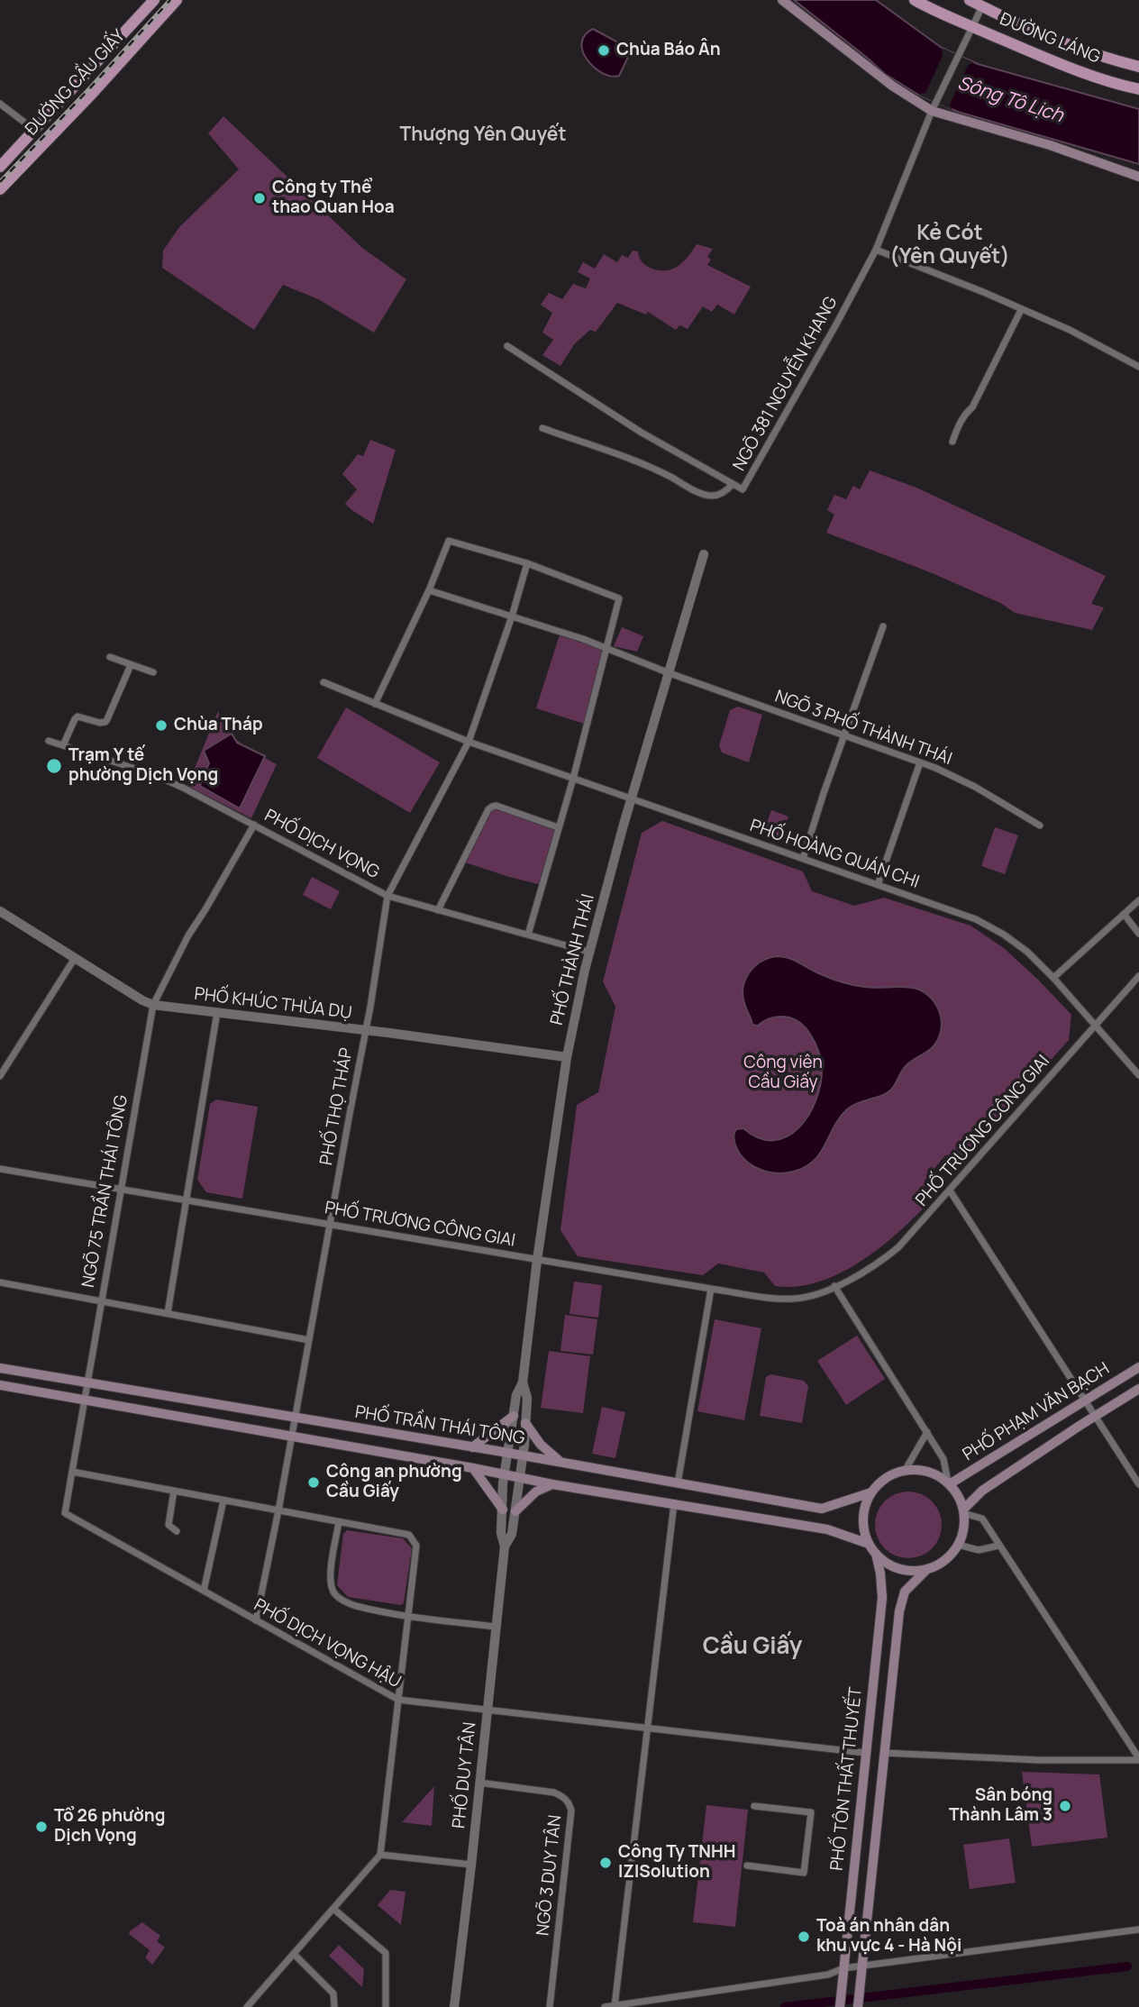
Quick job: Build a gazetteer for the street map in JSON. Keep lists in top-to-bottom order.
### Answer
{
  "streets": {
    "main road": [
      "ĐƯỜNG LÁNG",
      "ĐƯỜNG CẦU GIẤY",
      "PHỐ PHẠM VĂN BẠCH",
      "PHỐ TRẦN THÁI TÔNG",
      "PHỐ TÔN THẤT THUYẾT"
    ],
    "street": [
      "NGÕ 381 NGUYỄN KHANG",
      "NGÕ 3 PHỐ THÀNH THÁI",
      "PHỐ DỊCH VỌNG",
      "PHỐ HOÀNG QUÁN CHI",
      "PHỐ THÀNH THÁI",
      "PHỐ KHÚC THỪA DỤ",
      "PHỐ THỌ THÁP",
      "PHỐ TRƯƠNG CÔNG GIAI",
      "NGÕ 75 TRẦN THÁI TÔNG",
      "PHỐ DỊCH VỌNG HẬU",
      "PHỐ DUY TÂN",
      "NGÕ 3 DUY TÂN"
    ]
  },
  "crossings": [
    ["ĐƯỜNG LÁNG", "NGÕ 381 NGUYỄN KHANG"],
    ["NGÕ 3 PHỐ THÀNH THÁI", "PHỐ THÀNH THÁI"],
    ["NGÕ 3 PHỐ THÀNH THÁI", "PHỐ THỌ THÁP"],
    ["PHỐ DỊCH VỌNG", "PHỐ THÀNH THÁI"],
    ["PHỐ DỊCH VỌNG", "PHỐ THỌ THÁP"],
    ["PHỐ DỊCH VỌNG", "NGÕ 75 TRẦN THÁI TÔNG"],
    ["PHỐ HOÀNG QUÁN CHI", "PHỐ THÀNH THÁI"],
    ["PHỐ HOÀNG QUÁN CHI", "PHỐ THỌ THÁP"],
    ["PHỐ HOÀNG QUÁN CHI", "PHỐ TRƯƠNG CÔNG GIAI"],
    ["PHỐ THÀNH THÁI", "PHỐ KHÚC THỪA DỤ"],
    ["PHỐ THÀNH THÁI", "PHỐ TRƯƠNG CÔNG GIAI"],
    ["PHỐ THÀNH THÁI", "PHỐ TRẦN THÁI TÔNG"],
    ["PHỐ THÀNH THÁI", "PHỐ DUY TÂN"],
    ["PHỐ KHÚC THỪA DỤ", "PHỐ THỌ THÁP"],
    ["PHỐ KHÚC THỪA DỤ", "NGÕ 75 TRẦN THÁI TÔNG"],
    ["PHỐ THỌ THÁP", "PHỐ TRƯƠNG CÔNG GIAI"],
    ["PHỐ THỌ THÁP", "PHỐ TRẦN THÁI TÔNG"],
    ["PHỐ THỌ THÁP", "PHỐ DỊCH VỌNG HẬU"],
    ["PHỐ TRƯƠNG CÔNG GIAI", "NGÕ 75 TRẦN THÁI TÔNG"],
    ["NGÕ 75 TRẦN THÁI TÔNG", "PHỐ TRẦN THÁI TÔNG"],
    ["NGÕ 75 TRẦN THÁI TÔNG", "PHỐ DỊCH VỌNG HẬU"],
    ["PHỐ PHẠM VĂN BẠCH", "PHỐ TRẦN THÁI TÔNG"],
    ["PHỐ PHẠM VĂN BẠCH", "PHỐ TÔN THẤT THUYẾT"],
    ["PHỐ TRẦN THÁI TÔNG", "PHỐ DỊCH VỌNG HẬU"],
    ["PHỐ TRẦN THÁI TÔNG", "PHỐ DUY TÂN"],
    ["PHỐ TRẦN THÁI TÔNG", "PHỐ TÔN THẤT THUYẾT"],
    ["PHỐ DỊCH VỌNG HẬU", "PHỐ DUY TÂN"],
    ["PHỐ DỊCH VỌNG HẬU", "PHỐ TÔN THẤT THUYẾT"],
    ["PHỐ DUY TÂN", "NGÕ 3 DUY TÂN"]
  ],
  "districts": ["Thượng Yên Quyết", "Kẻ Cót (Yên Quyết)", "Cầu Giấy"],
  "water": ["Sông Tô Lịch"],
  "parks": ["Công viên Cầu Giấy"],
  "places": [
    "Chùa Báo Ân",
    "Công ty Thể thao Quan Hoa",
    "Chùa Tháp",
    "Trạm Y tế phường Dịch Vọng",
    "Công an phường Cầu Giấy",
    "Sân bóng Thành Lâm 3",
    "Tổ 26 phường Dịch Vọng",
    "Công Ty TNHH IZISolution",
    "Toà án nhân dân khu vực 4 - Hà Nội"
  ]
}
